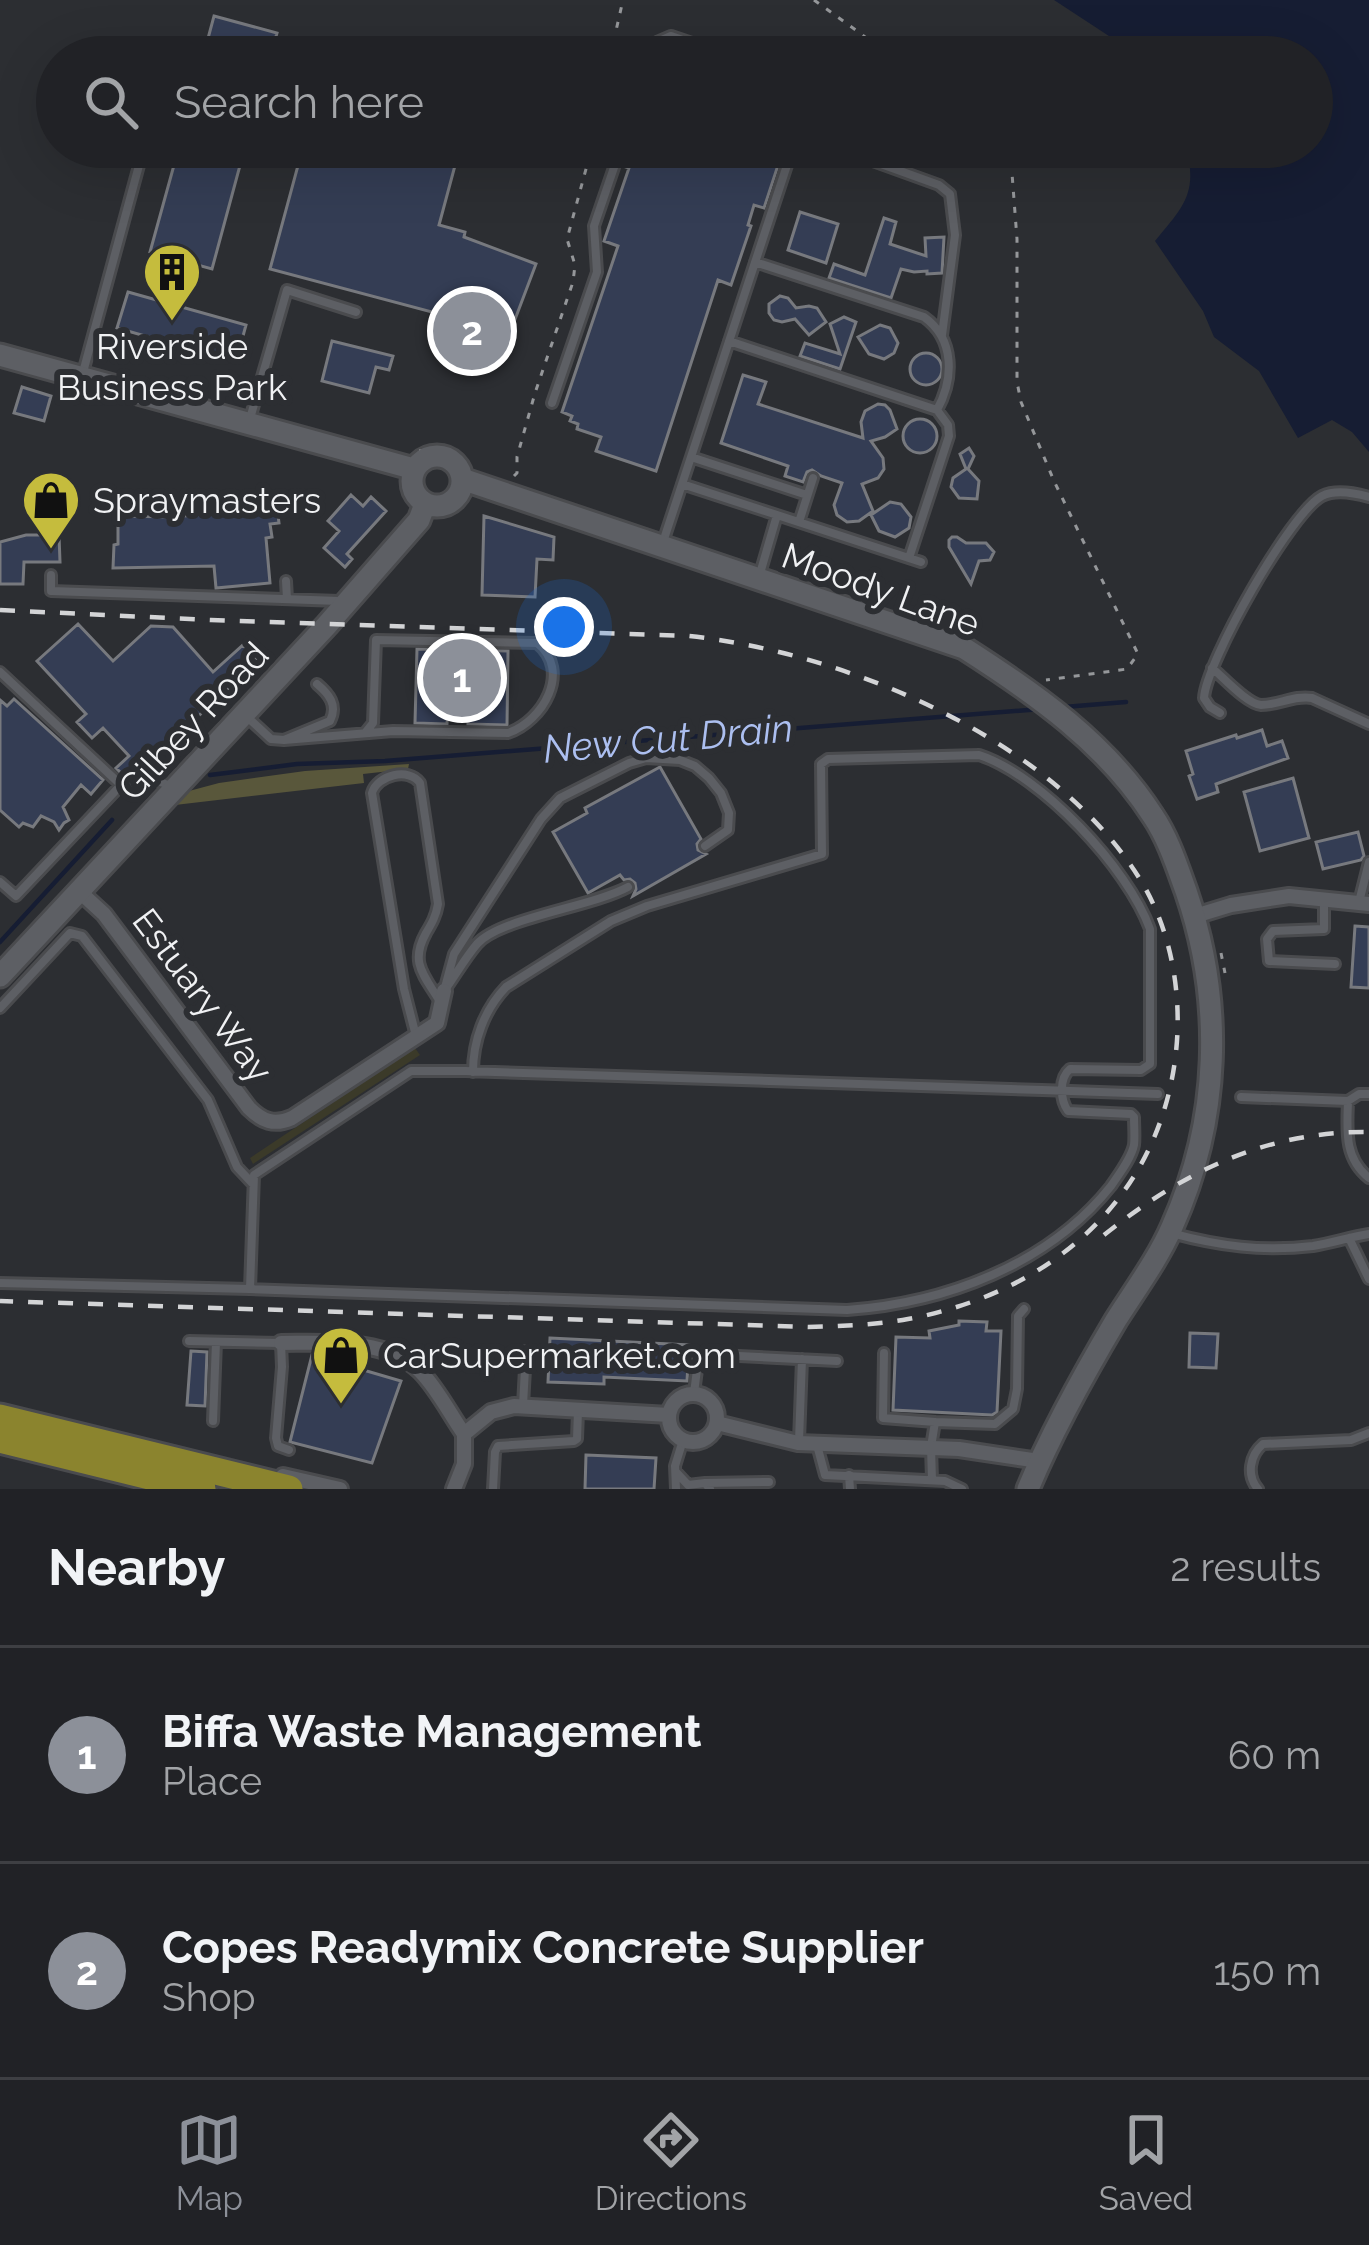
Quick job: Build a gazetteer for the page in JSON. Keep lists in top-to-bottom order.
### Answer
{
  "streets": {
    "street": ["Moody Lane", "Gilbey Road", "Estuary Way"]
  },
  "crossings": [
    ["Moody Lane", "Gilbey Road"],
    ["Gilbey Road", "Estuary Way"]
  ],
  "water": ["New Cut Drain"],
  "places": {
    "building": ["Riverside Business Park"],
    "shop": ["Spraymasters", "CarSupermarket.com"]
  },
  "page": {
    "search": "Search here",
    "pins": ["2", "1"],
    "heading": ["Nearby", "2 results"],
    "list": [
      {
        "mark": "1",
        "name": "Biffa Waste Management",
        "note": "Place",
        "value": "60 m"
      },
      {
        "mark": "2",
        "name": "Copes Readymix Concrete Supplier",
        "note": "Shop",
        "value": "150 m"
      }
    ],
    "nav": ["Map", "Directions", "Saved"]
  }
}
